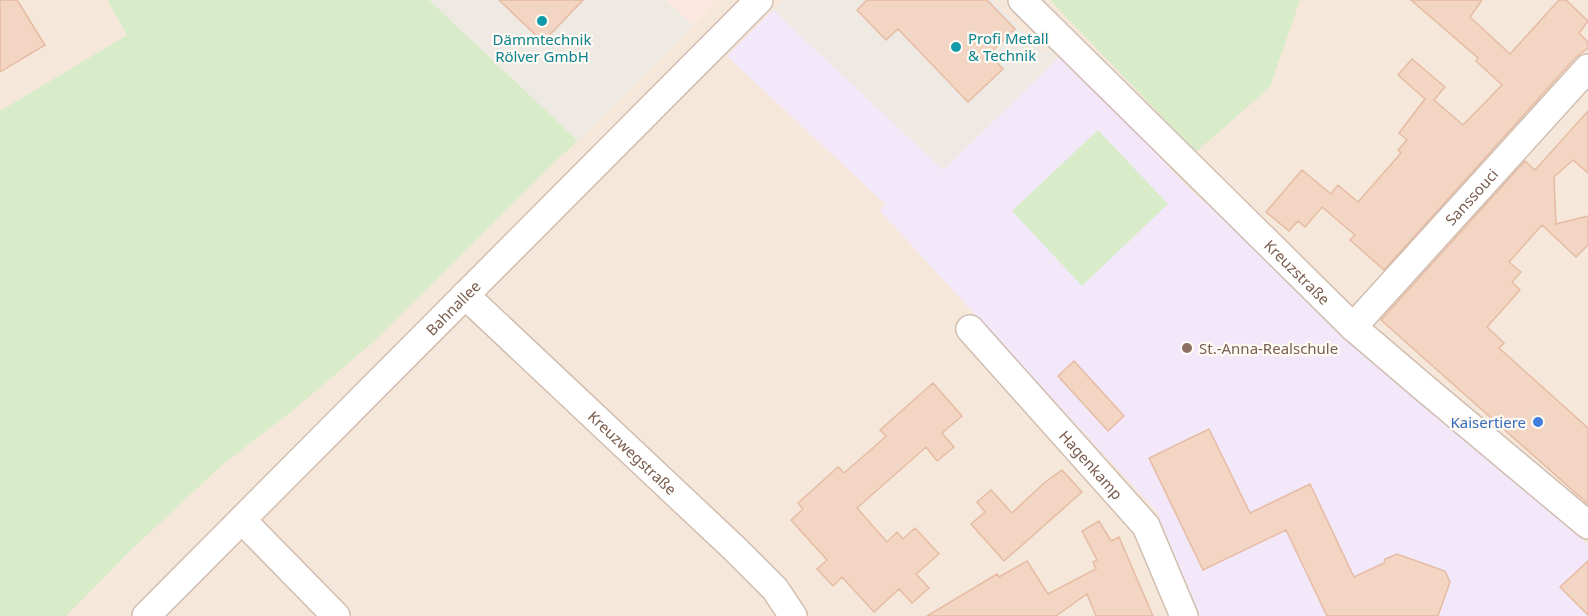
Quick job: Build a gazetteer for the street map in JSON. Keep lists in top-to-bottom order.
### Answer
{
  "streets": {
    "street": [
      "Sanssouci",
      "Kreuzstraße",
      "Bahnallee",
      "Kreuzwegstraße",
      "Hagenkamp"
    ]
  },
  "crossings": [
    ["Sanssouci", "Kreuzstraße"],
    ["Bahnallee", "Kreuzwegstraße"]
  ],
  "places": [
    "Dämmtechnik Rölver GmbH",
    "Profi Metall & Technik",
    "St.-Anna-Realschule",
    "Kaisertiere"
  ]
}
